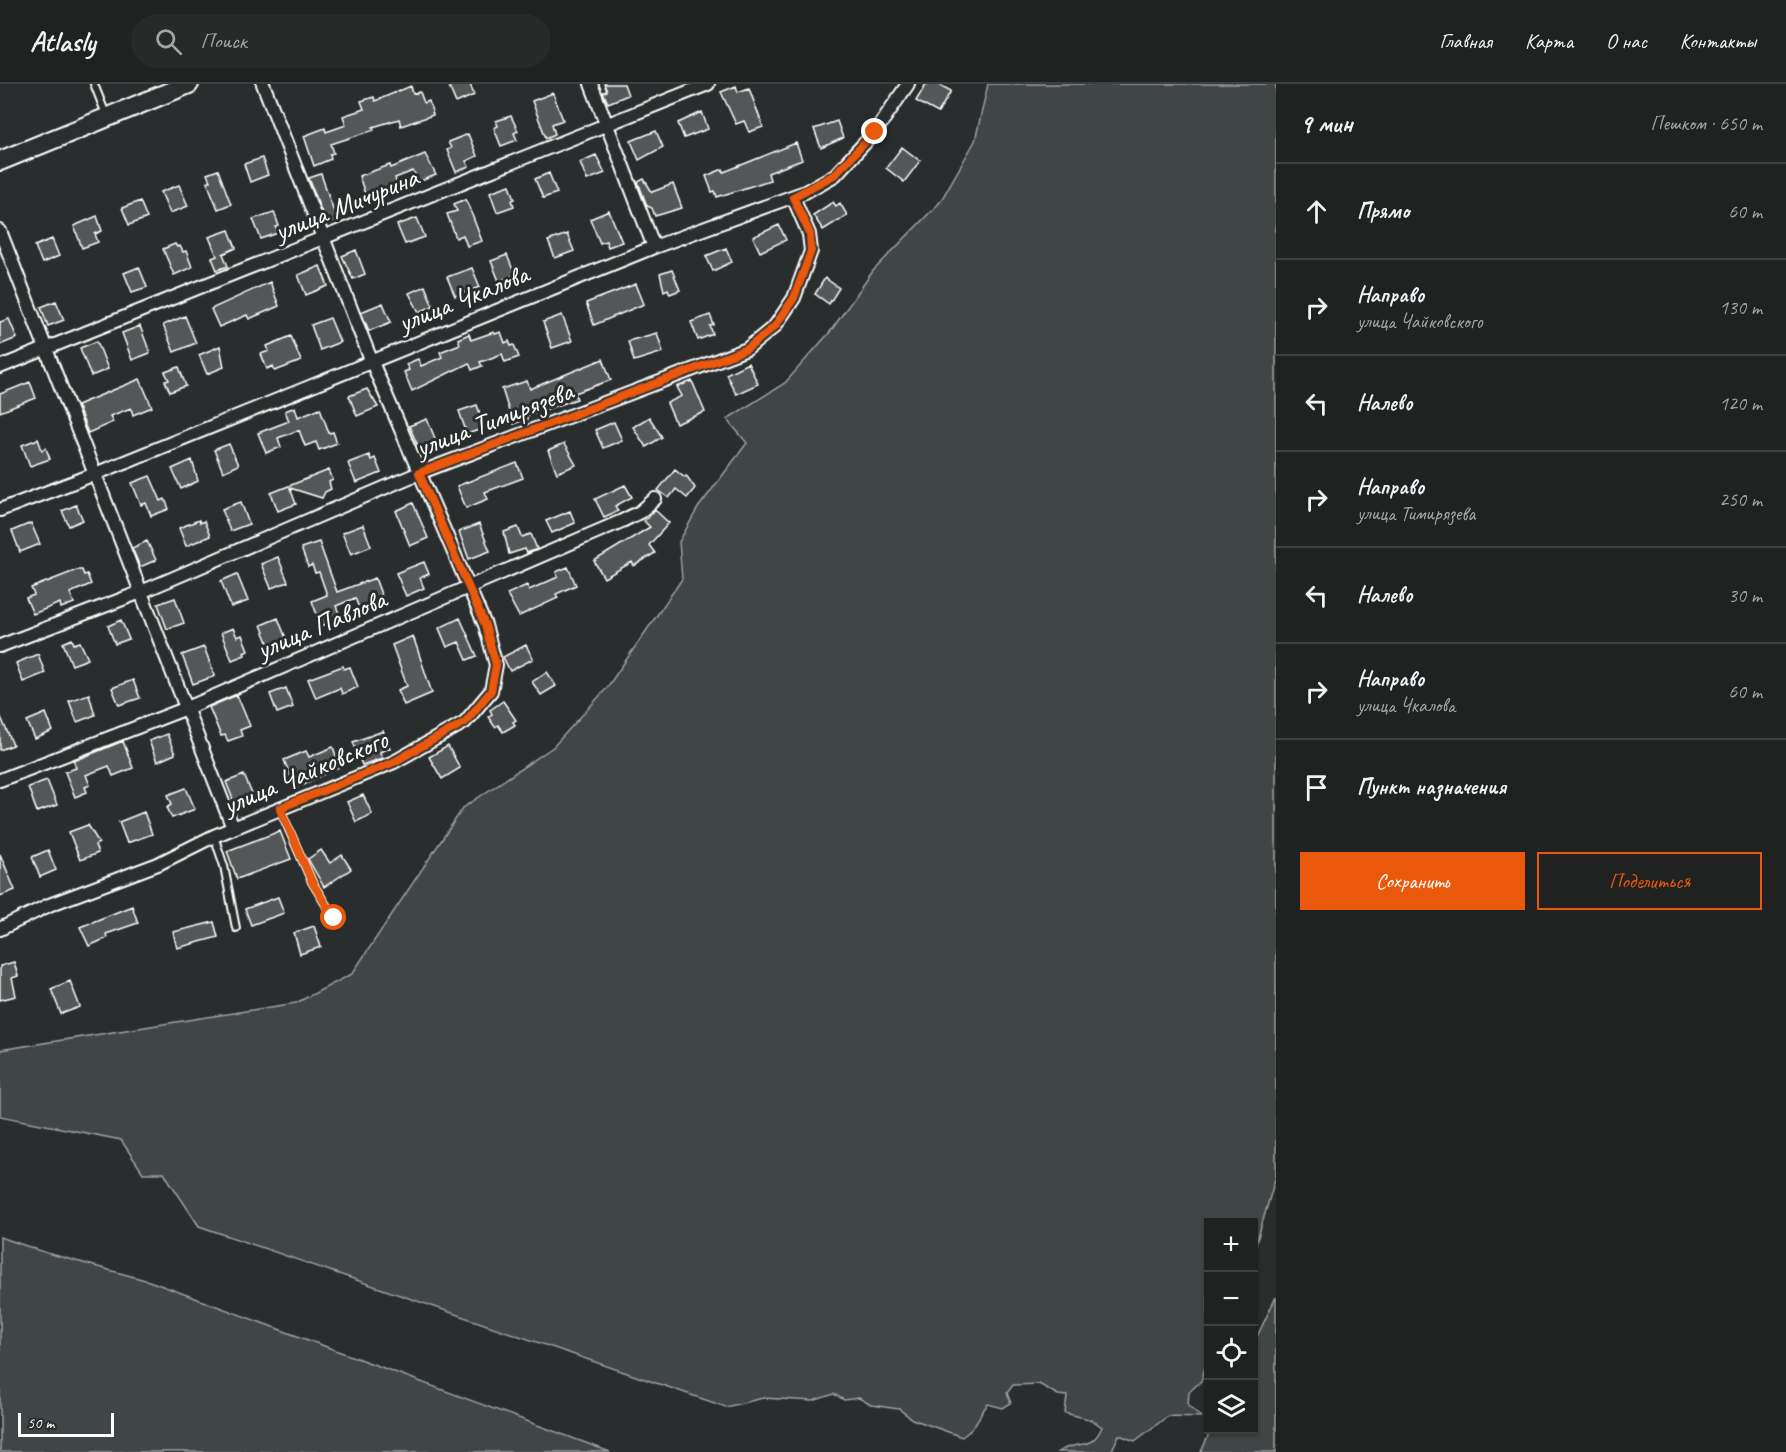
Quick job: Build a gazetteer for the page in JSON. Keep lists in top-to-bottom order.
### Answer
{
  "streets": {
    "street": [
      "улица Мичурина",
      "улица Чкалова",
      "улица Тимирязева",
      "улица Павлова",
      "улица Чайковского"
    ]
  },
  "crossings": [
    ["улица Чкалова", "улица Тимирязева"],
    ["улица Павлова", "улица Чайковского"]
  ],
  "scale_bar": "50 m",
  "page": {
    "header": "Atlasly",
    "search": "Поиск",
    "nav": [
      "Главная",
      "Карта",
      "О нас",
      "Контакты"
    ],
    "heading": ["9 мин", "Пешком · 650 m"],
    "list": [
      ["Прямо", "60 m"],
      ["Направо", "улица Чайковского", "130 m"],
      ["Налево", "120 m"],
      ["Направо", "улица Тимирязева", "250 m"],
      ["Налево", "30 m"],
      ["Направо", "улица Чкалова", "60 m"],
      "Пункт назначения"
    ],
    "buttons": ["Сохранить", "Поделиться"],
    "map_buttons": ["+", "−"],
    "scale": "50 m"
  }
}
